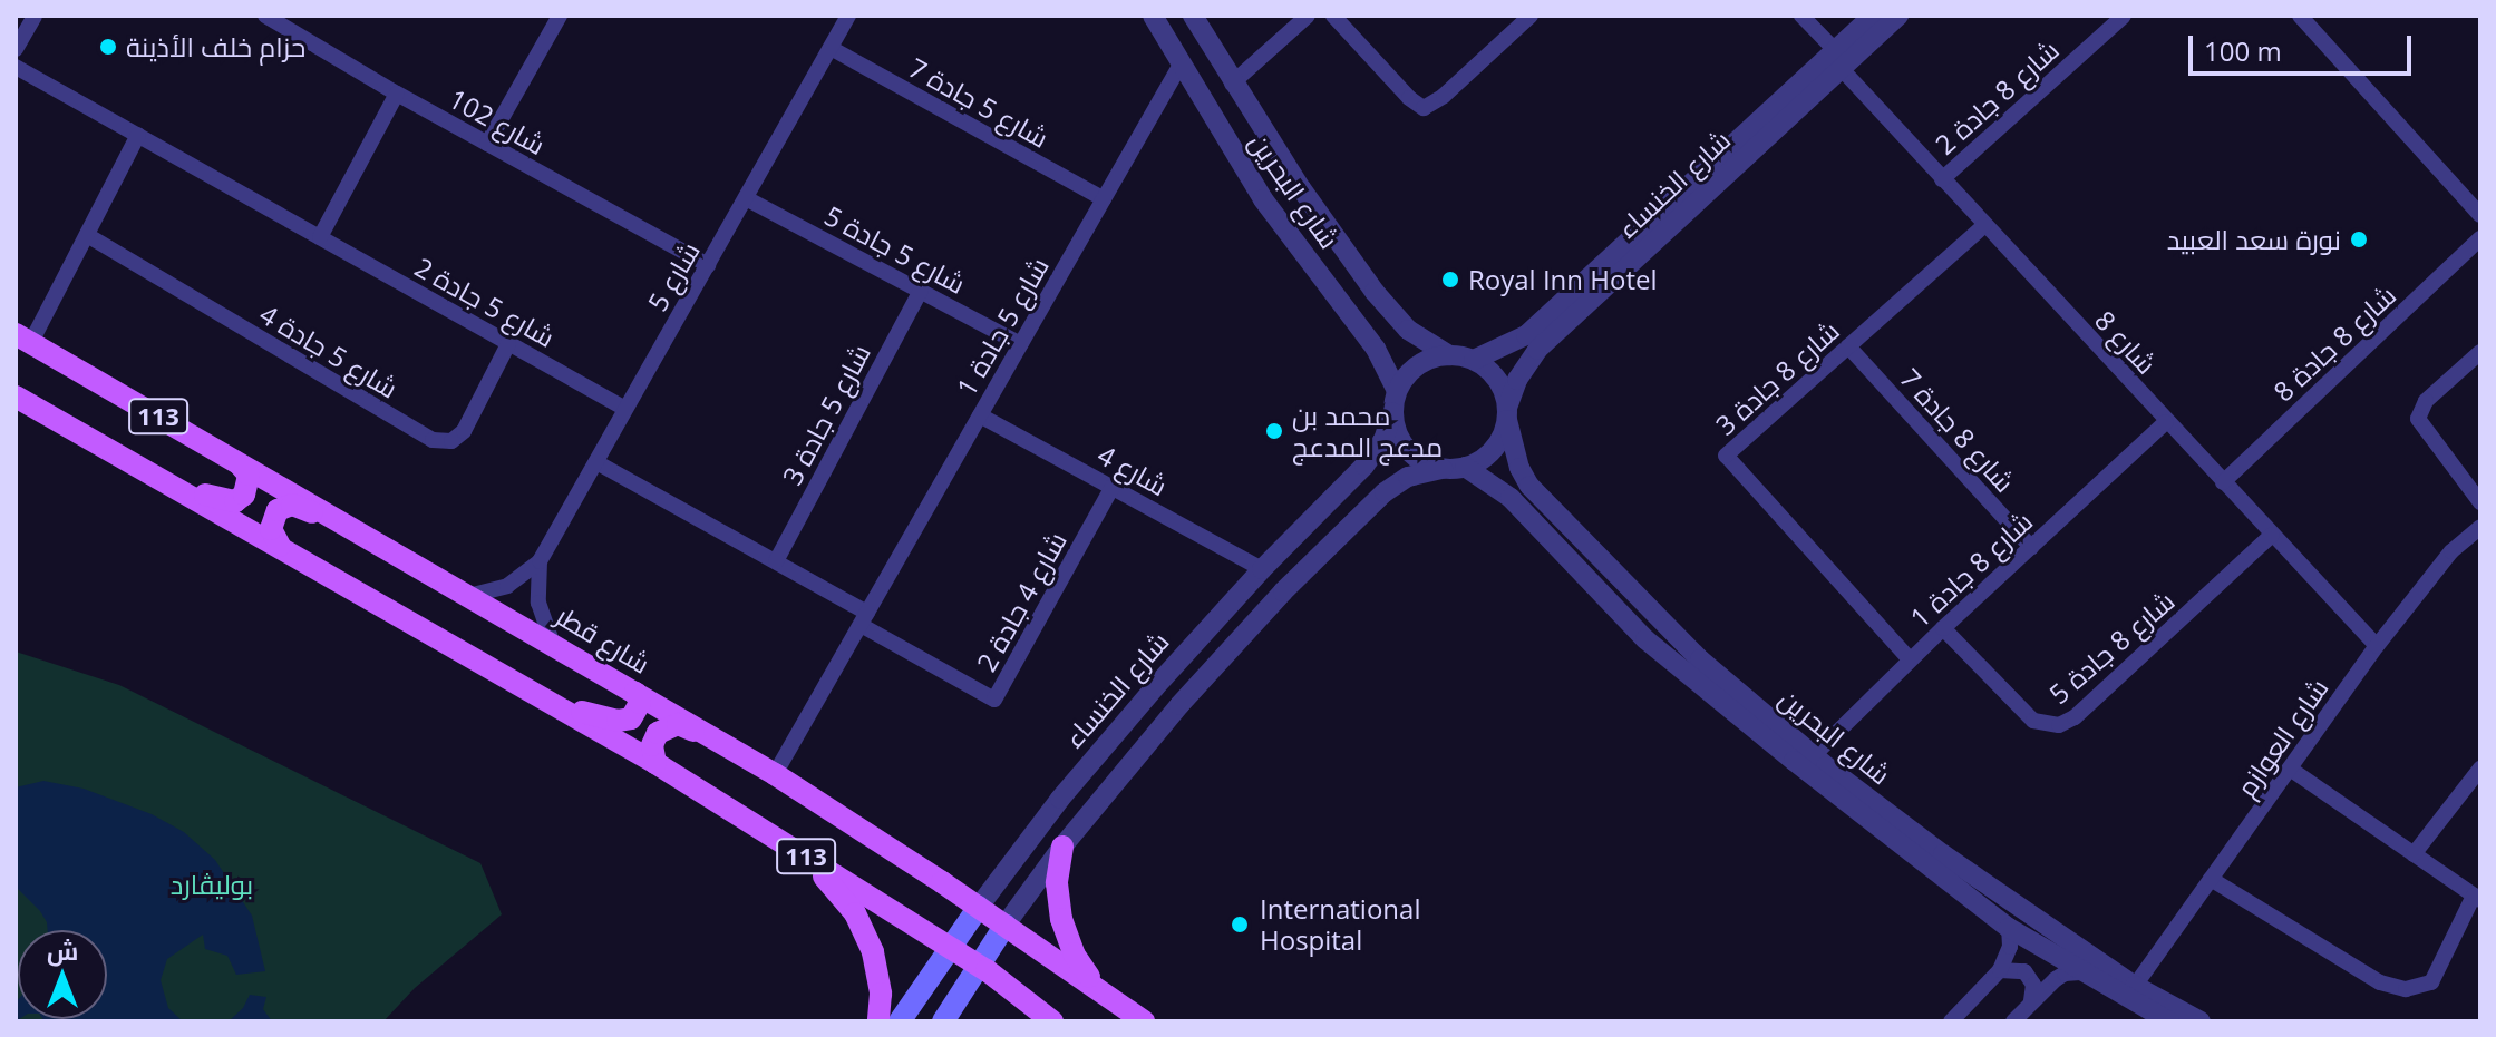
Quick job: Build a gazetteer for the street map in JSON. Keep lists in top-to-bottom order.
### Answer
{
  "streets": {
    "main road": ["شارع الخنساء", "113", "شارع قطر"],
    "street": [
      "شارع 8 جادة 2",
      "شارع 5 جادة 7",
      "شارع 102",
      "شارع البحرين",
      "شارع 5 جادة 5",
      "شارع 5",
      "شارع 5 جادة 2",
      "شارع 5 جادة 1",
      "شارع 8",
      "شارع 8 جادة 8",
      "شارع 5 جادة 4",
      "شارع 8 جادة 3",
      "شارع 5 جادة 3",
      "شارع 8 جادة 7",
      "شارع 4",
      "شارع 8 جادة 1",
      "شارع 4 جادة 2",
      "شارع 8 جادة 5",
      "شارع العوازم"
    ]
  },
  "crossings": [
    ["شارع 8 جادة 2", "شارع 8"],
    ["شارع 5 جادة 7", "شارع 5"],
    ["شارع 5 جادة 7", "شارع 5 جادة 1"],
    ["شارع 102", "شارع 5"],
    ["شارع الخنساء", "شارع البحرين"],
    ["شارع الخنساء", "شارع 8"],
    ["شارع الخنساء", "113"],
    ["شارع الخنساء", "شارع 4"],
    ["شارع الخنساء", "شارع قطر"],
    ["شارع البحرين", "شارع 5 جادة 1"],
    ["شارع البحرين", "شارع 8 جادة 1"],
    ["شارع البحرين", "شارع العوازم"],
    ["شارع 5 جادة 5", "شارع 5"],
    ["شارع 5 جادة 5", "شارع 5 جادة 1"],
    ["شارع 5 جادة 5", "شارع 5 جادة 3"],
    ["شارع 5", "شارع 5 جادة 2"],
    ["شارع 5", "شارع قطر"],
    ["شارع 5 جادة 2", "شارع 5 جادة 4"],
    ["شارع 5 جادة 1", "شارع 4"],
    ["شارع 5 جادة 1", "شارع 4 جادة 2"],
    ["شارع 5 جادة 1", "شارع قطر"],
    ["شارع 8", "شارع 8 جادة 8"],
    ["شارع 8", "شارع 8 جادة 3"],
    ["شارع 8", "شارع 8 جادة 1"],
    ["شارع 8", "شارع 8 جادة 5"],
    ["شارع 8", "شارع العوازم"],
    ["شارع 8 جادة 3", "شارع 8 جادة 7"],
    ["شارع 8 جادة 3", "شارع 8 جادة 1"],
    ["شارع 8 جادة 7", "شارع 8 جادة 1"],
    ["شارع 4", "شارع 4 جادة 2"],
    ["شارع 8 جادة 1", "شارع 8 جادة 5"]
  ],
  "parks": ["بوليڤارد"],
  "places": [
    "حزام خلف الأذينة",
    "نورة سعد العبيد",
    "Royal Inn Hotel",
    "محمد بن مدعج المدعج",
    "International Hospital"
  ],
  "scale_bar": "100 m",
  "north": "top"
}
